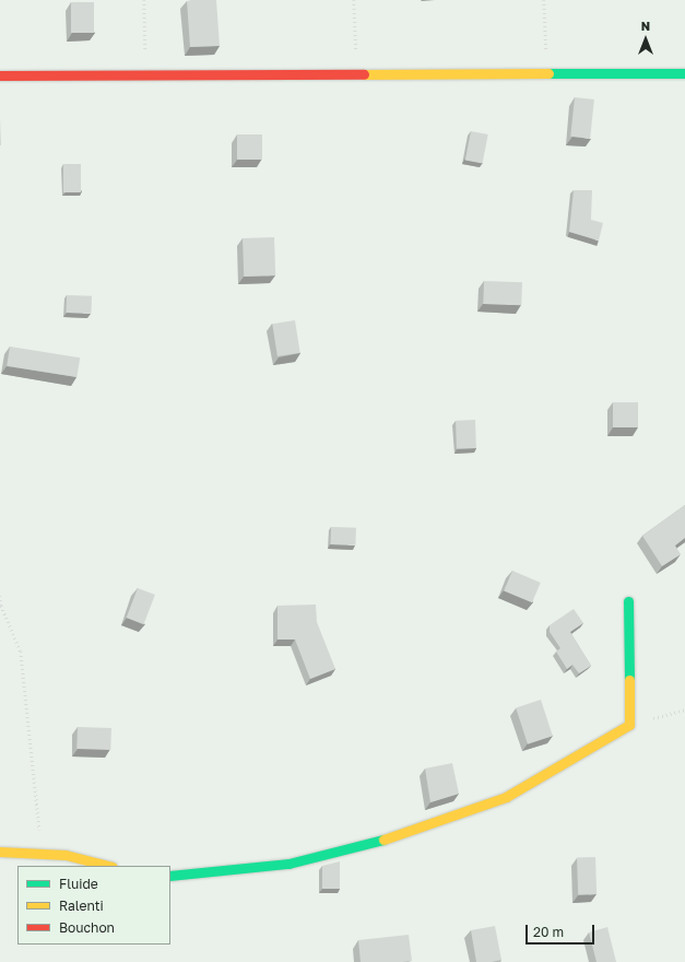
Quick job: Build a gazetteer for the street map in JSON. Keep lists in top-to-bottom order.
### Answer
{
  "legend": ["Fluide", "Ralenti", "Bouchon"],
  "scale_bar": "20 m",
  "north": "top"
}
